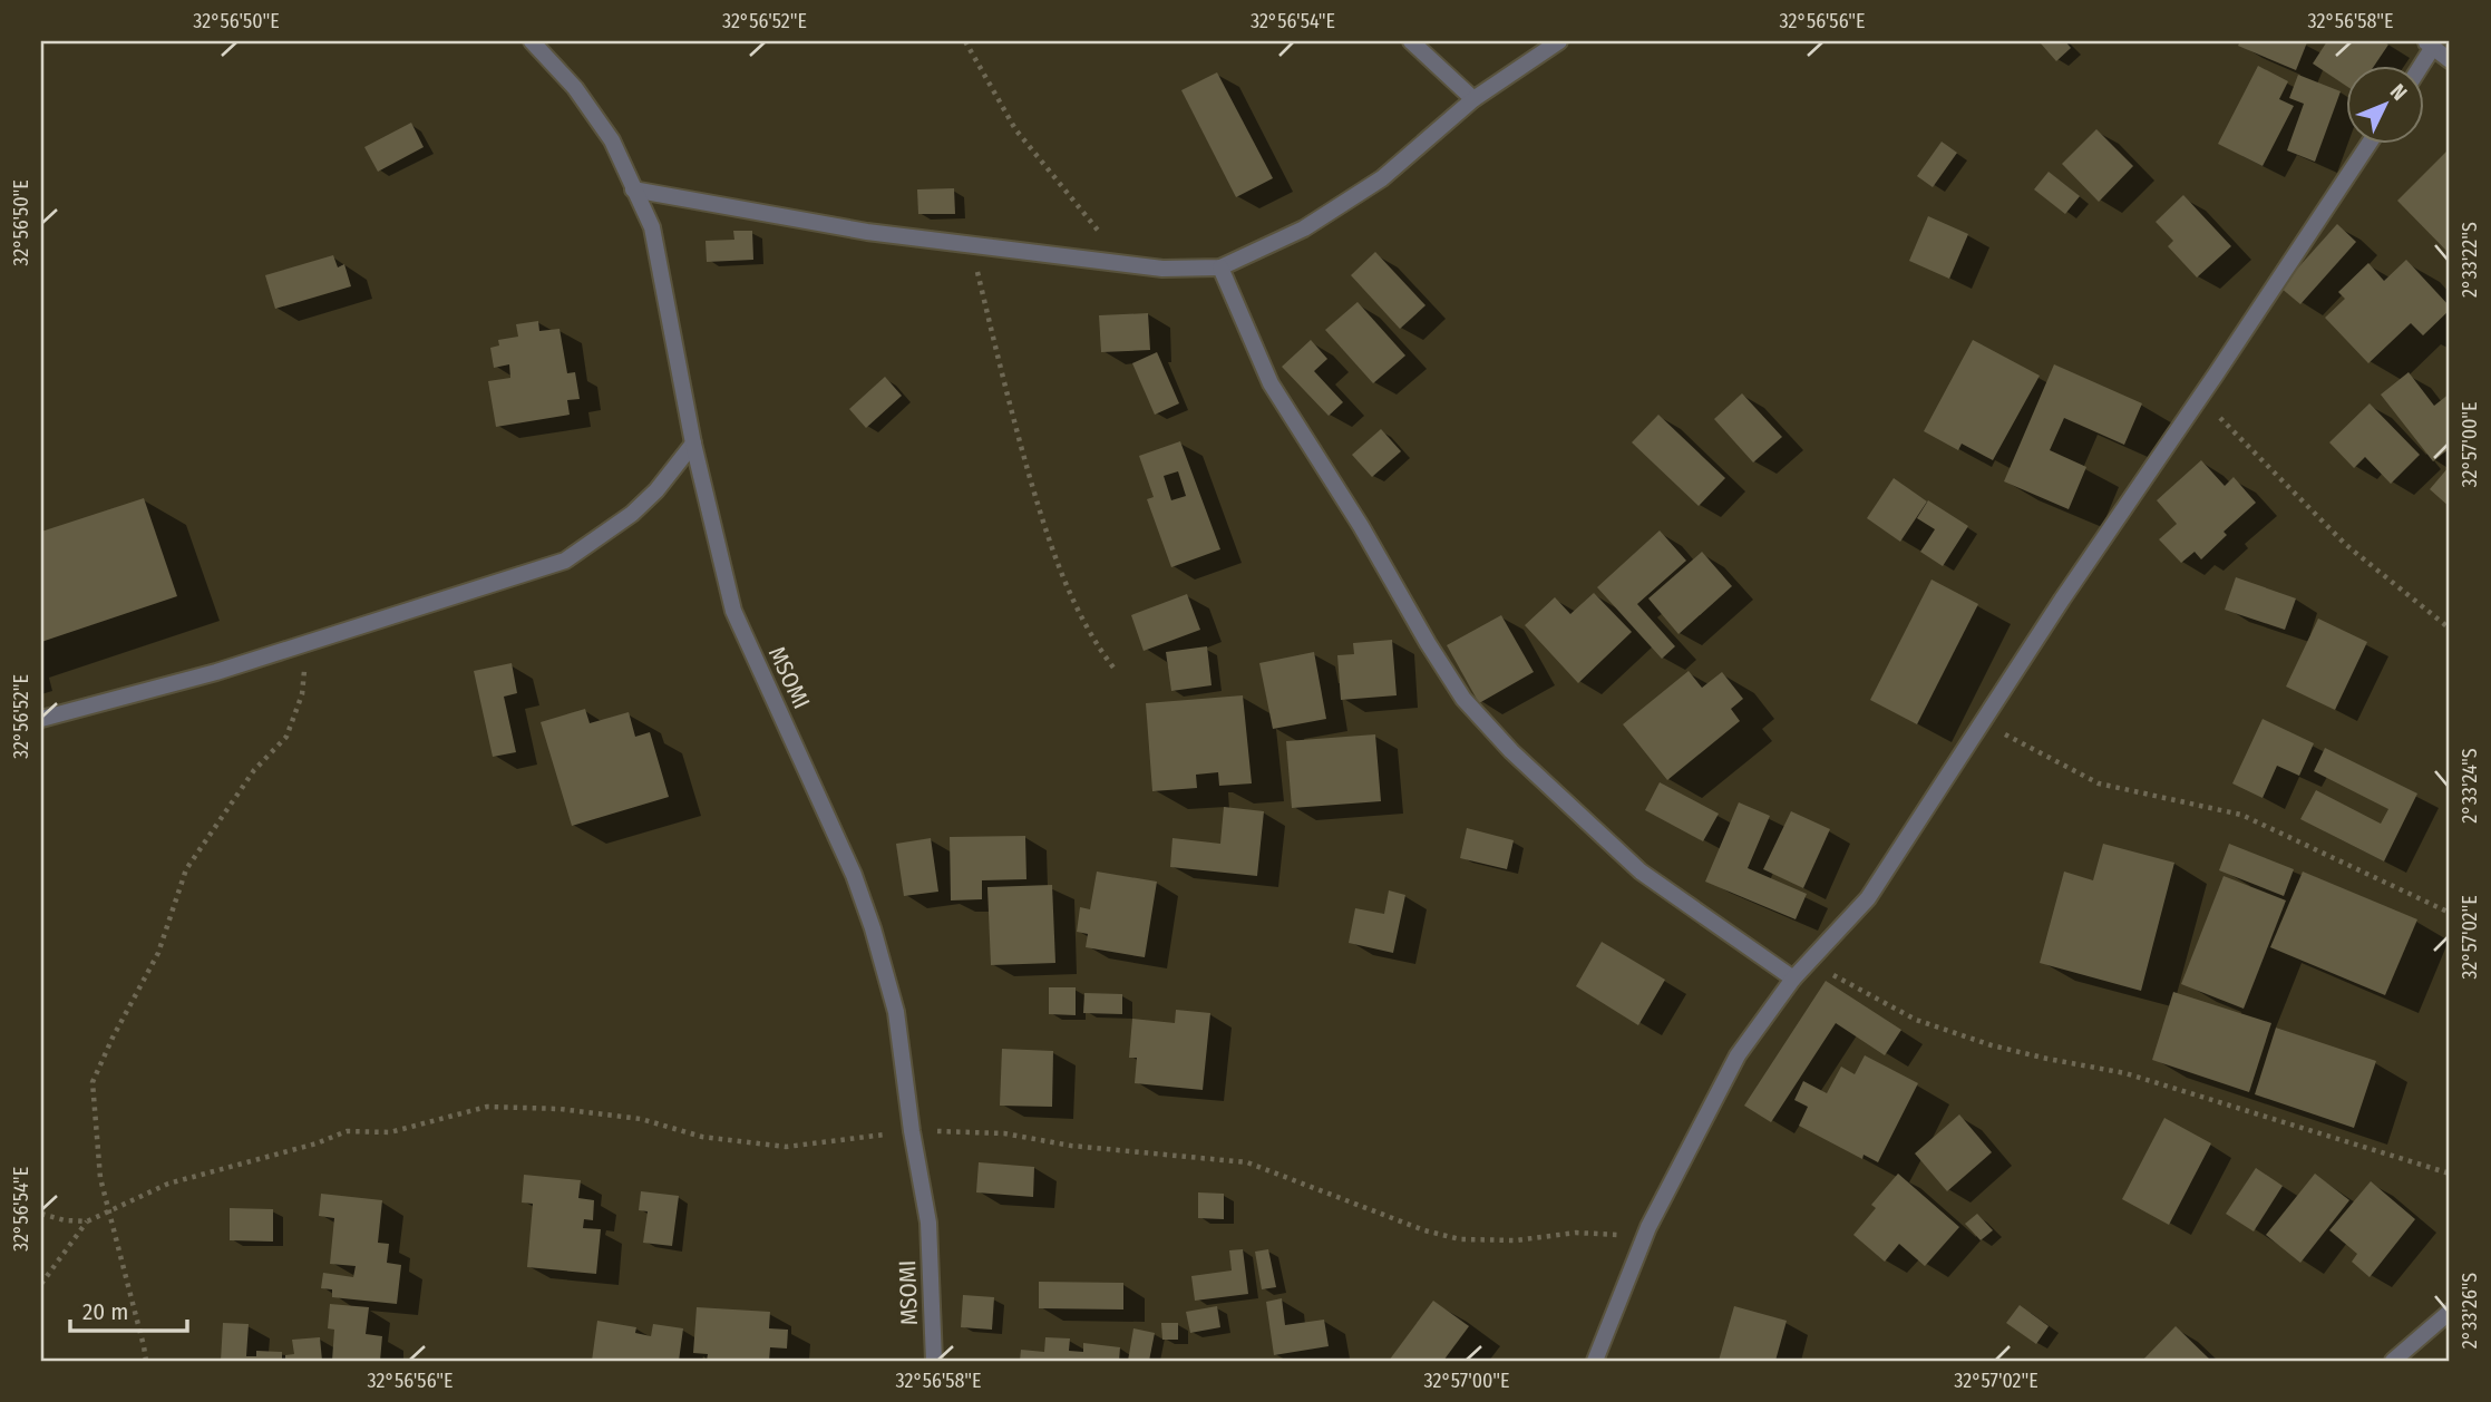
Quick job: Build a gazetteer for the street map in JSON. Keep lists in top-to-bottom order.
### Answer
{
  "streets": {
    "street": ["MSOMI"]
  },
  "scale_bar": "20 m",
  "north": "top right",
  "coordinates": [
    "32°56'50\"E",
    "32°56'52\"E",
    "32°56'54\"E",
    "32°56'56\"E",
    "32°56'58\"E",
    "2°33'22\"S",
    "32°57'00\"E",
    "2°33'24\"S",
    "32°57'02\"E",
    "2°33'26\"S"
  ]
}
